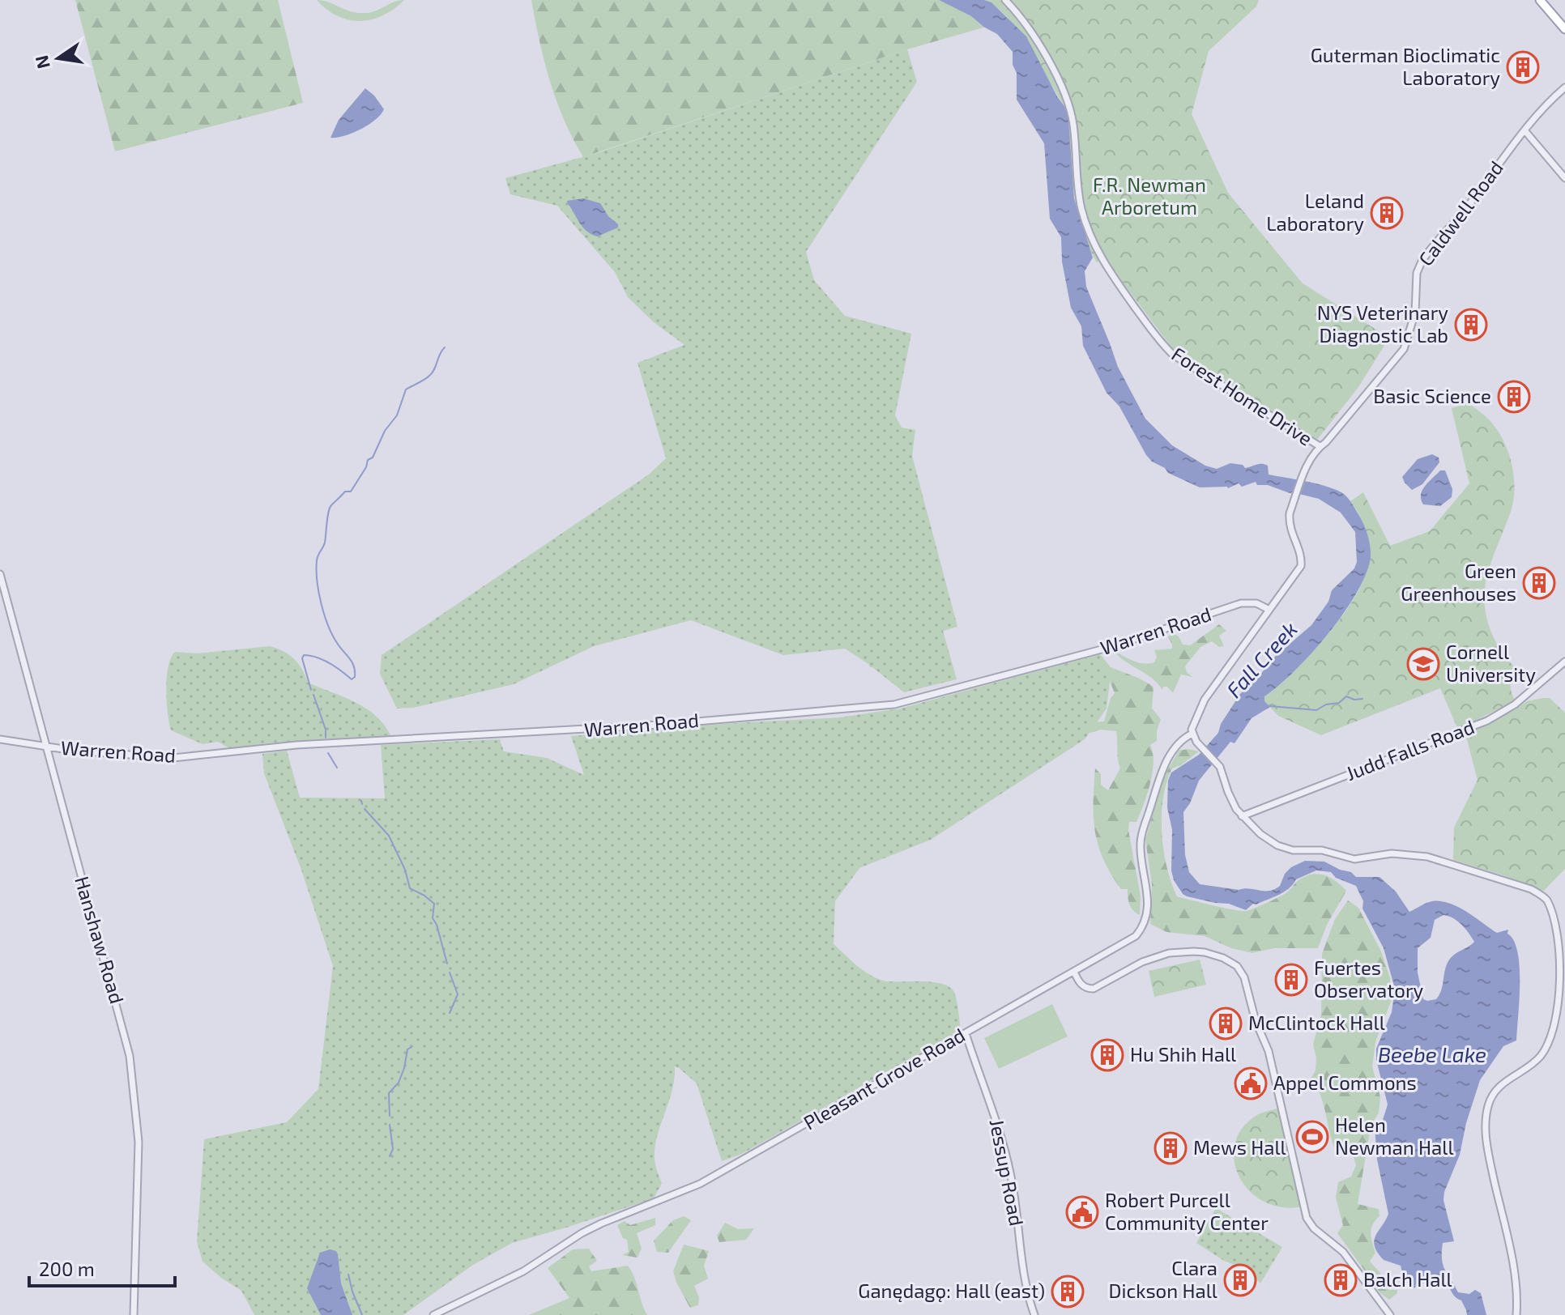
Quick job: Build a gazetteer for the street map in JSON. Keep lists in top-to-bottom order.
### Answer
{
  "streets": {
    "street": [
      "Caldwell Road",
      "Forest Home Drive",
      "Warren Road",
      "Judd Falls Road",
      "Hanshaw Road",
      "Pleasant Grove Road",
      "Jessup Road"
    ]
  },
  "crossings": [
    ["Caldwell Road", "Forest Home Drive"],
    ["Forest Home Drive", "Warren Road"],
    ["Forest Home Drive", "Pleasant Grove Road"],
    ["Warren Road", "Hanshaw Road"],
    ["Pleasant Grove Road", "Jessup Road"]
  ],
  "water": ["Fall Creek", "Beebe Lake"],
  "parks": ["F.R. Newman Arboretum"],
  "places": {
    "building": [
      "Guterman Bioclimatic Laboratory",
      "Leland Laboratory",
      "NYS Veterinary Diagnostic Lab",
      "Basic Science",
      "Green Greenhouses",
      "Fuertes Observatory",
      "McClintock Hall",
      "Hu Shih Hall",
      "Mews Hall",
      "Clara Dickson Hall",
      "Balch Hall",
      "Ganędagǫ: Hall (east)"
    ],
    "school or university": ["Cornell University"],
    "public building": ["Appel Commons", "Robert Purcell Community Center"],
    "sports": ["Helen Newman Hall"]
  },
  "scale_bar": "200 m",
  "north": "left"
}
